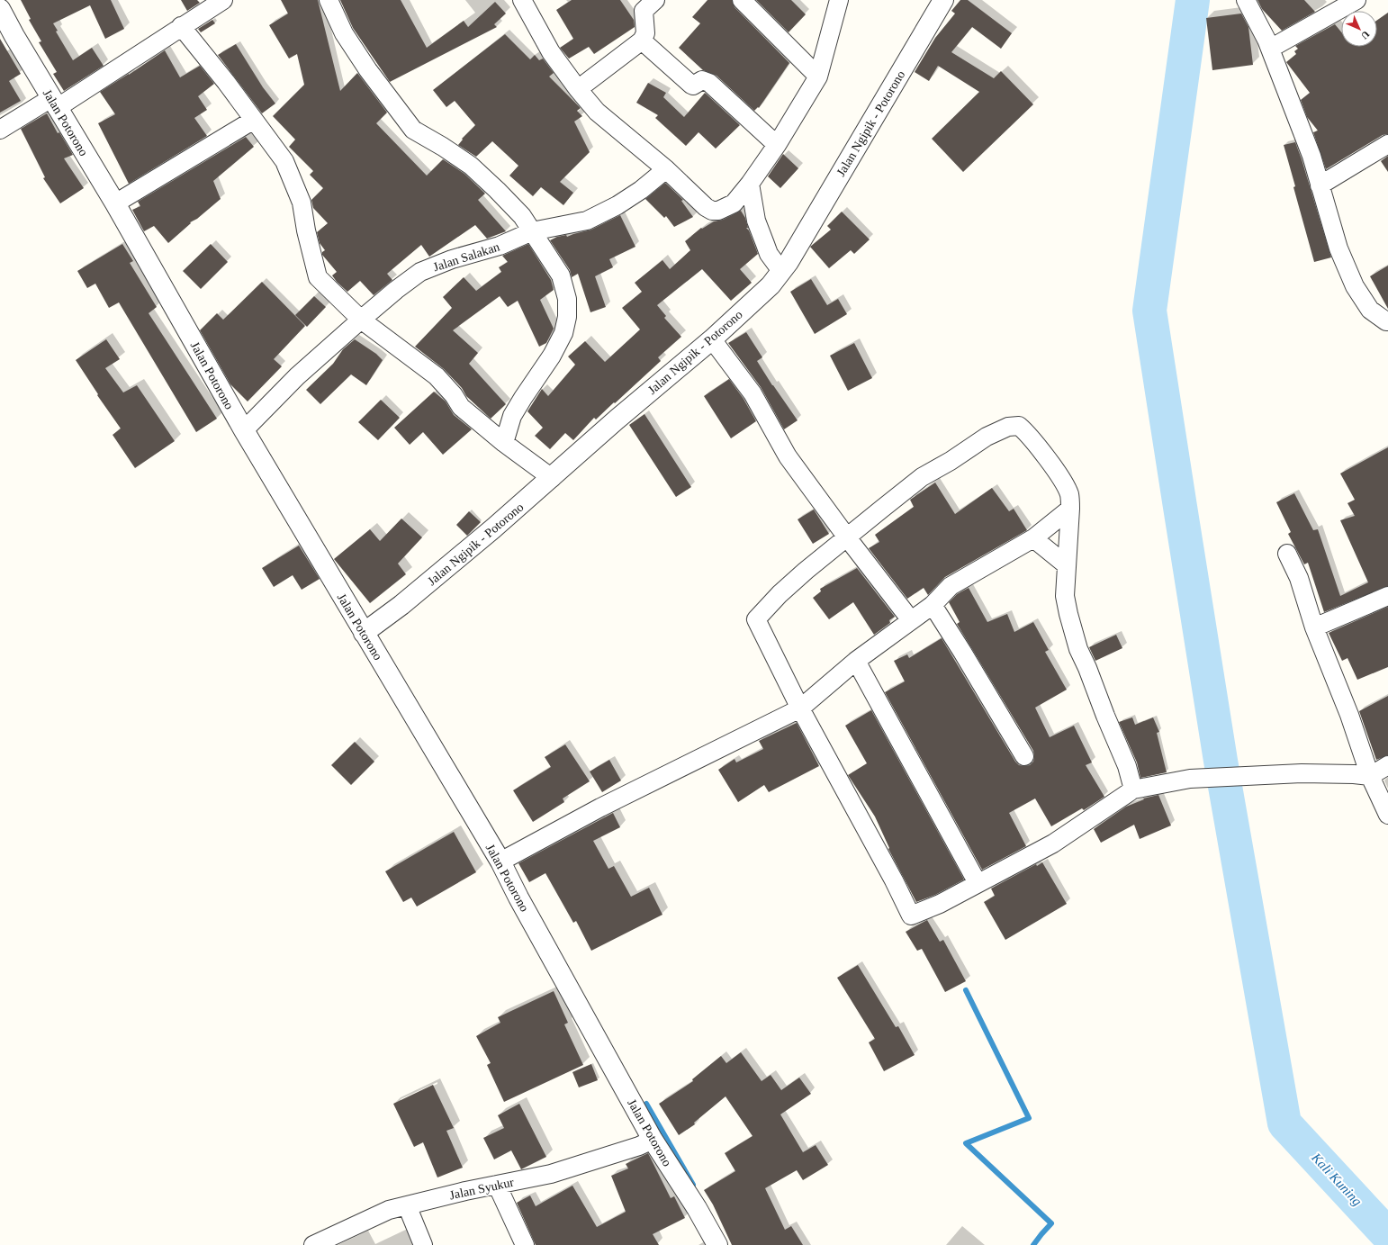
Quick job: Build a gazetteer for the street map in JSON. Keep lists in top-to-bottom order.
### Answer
{
  "streets": {
    "street": [
      "Jalan Potorono",
      "Jalan Ngipik - Potorono",
      "Jalan Salakan",
      "Jalan Syukur"
    ]
  },
  "crossings": [
    ["Jalan Potorono", "Jalan Ngipik - Potorono"],
    ["Jalan Potorono", "Jalan Salakan"],
    ["Jalan Potorono", "Jalan Syukur"]
  ],
  "water": ["Kali Kuning"],
  "north": "bottom right"
}
